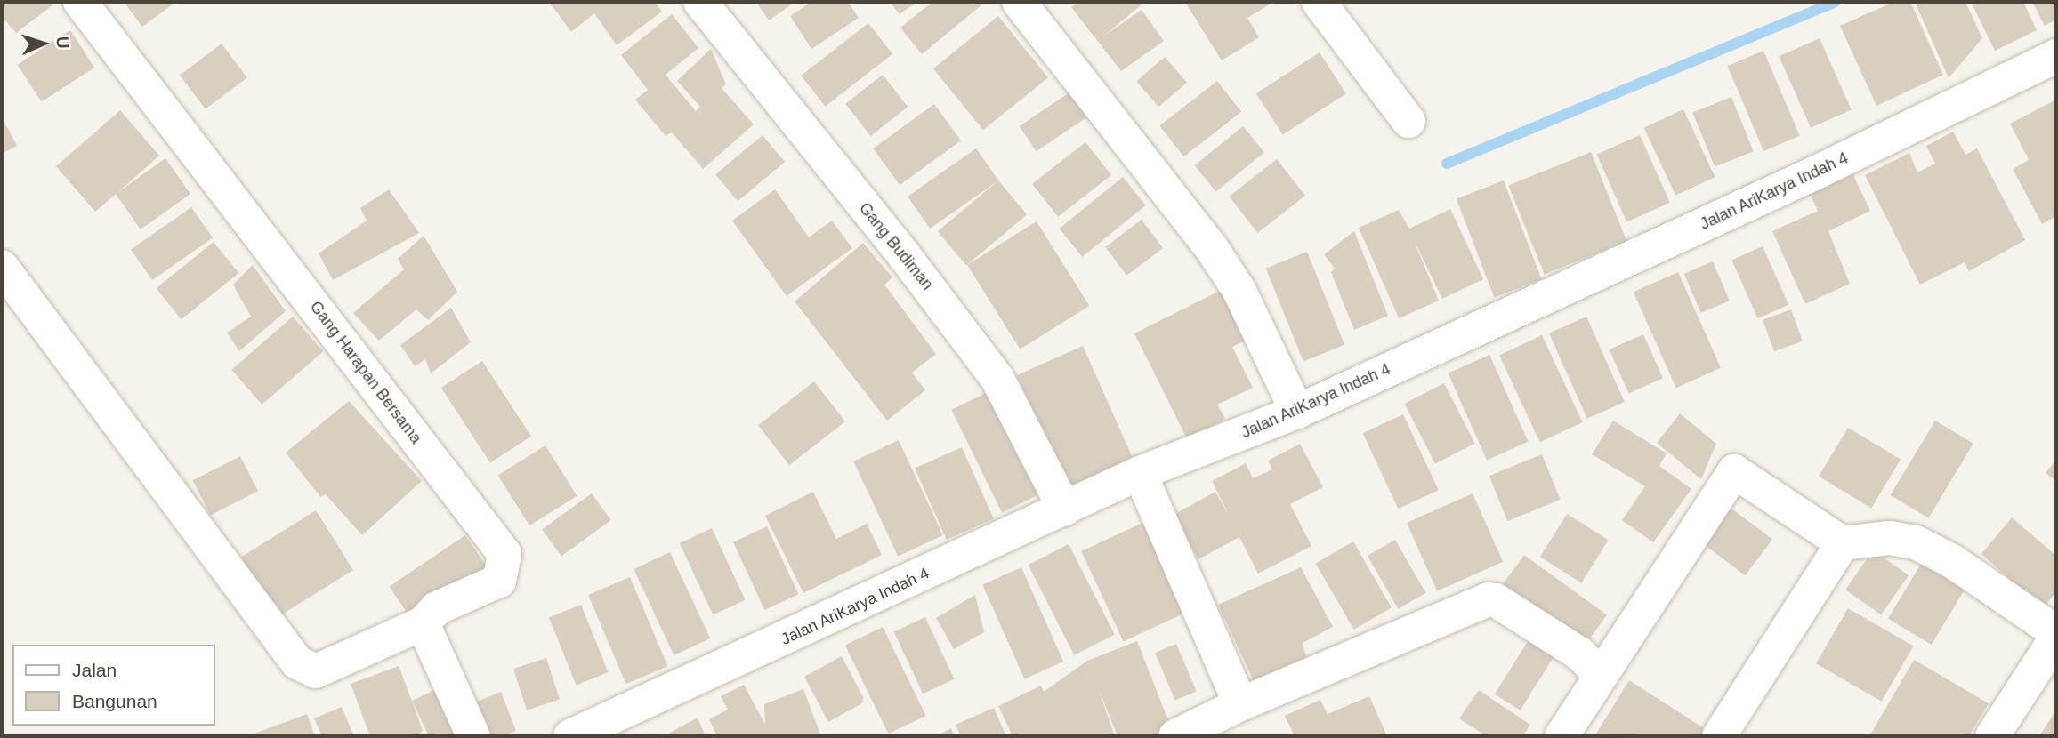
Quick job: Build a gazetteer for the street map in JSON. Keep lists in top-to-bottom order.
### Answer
{
  "streets": {
    "street": ["Jalan AriKarya Indah 4", "Gang Budiman", "Gang Harapan Bersama"]
  },
  "crossings": [
    ["Jalan AriKarya Indah 4", "Gang Budiman"]
  ],
  "legend": ["Jalan", "Bangunan"],
  "north": "right"
}
